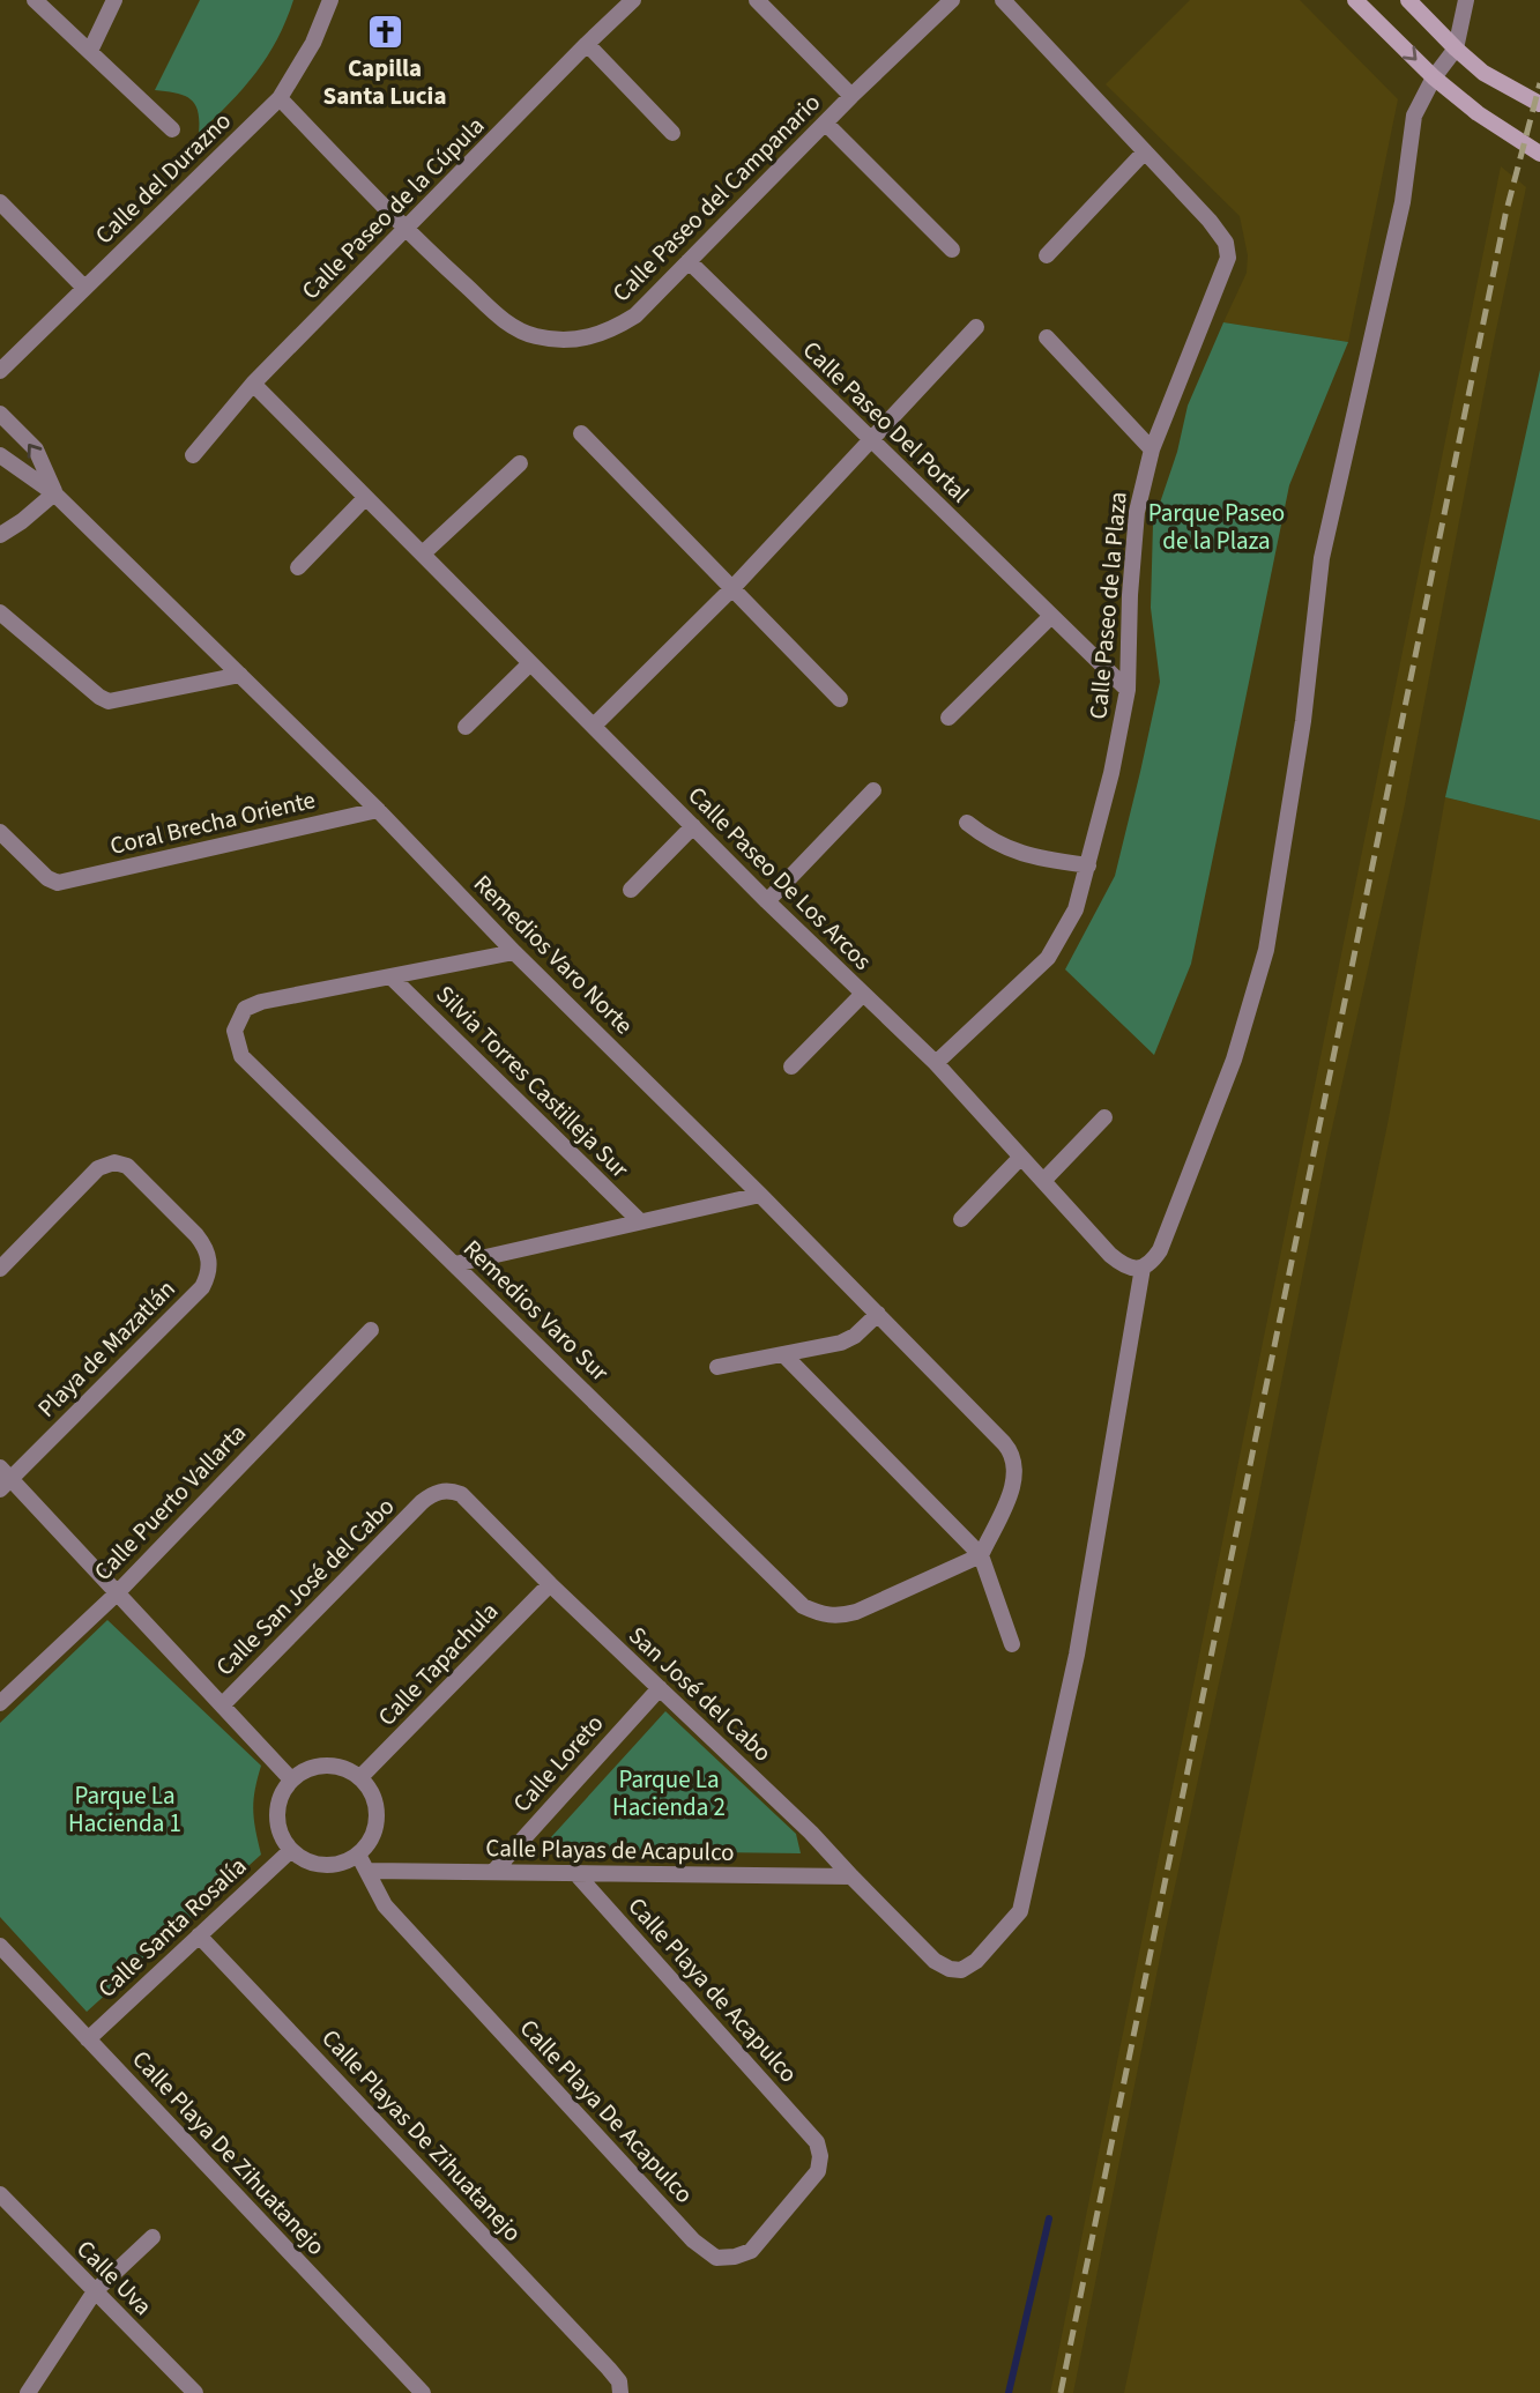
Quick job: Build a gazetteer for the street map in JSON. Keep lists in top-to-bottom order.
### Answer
{
  "streets": {
    "street": [
      "Calle del Durazno",
      "Calle Paseo del Campanario",
      "Calle Paseo de la Cúpula",
      "Calle Paseo Del Portal",
      "Calle Paseo de la Plaza",
      "Coral Brecha Oriente",
      "Calle Paseo De Los Arcos",
      "Remedios Varo Norte",
      "Silvia Torres Castilleja Sur",
      "Remedios Varo Sur",
      "Playa de Mazatlán",
      "Calle Puerto Vallarta",
      "Calle San José del Cabo",
      "Calle Tapachula",
      "San José del Cabo",
      "Calle Loreto",
      "Calle Playas de Acapulco",
      "Calle Santa Rosalía",
      "Calle Playa de Acapulco",
      "Calle Playa De Acapulco",
      "Calle Playas De Zihuatanejo",
      "Calle Playa De Zihuatanejo",
      "Calle Uva"
    ]
  },
  "crossings": [
    ["Calle del Durazno", "Calle Paseo del Campanario"],
    ["Calle Paseo del Campanario", "Calle Paseo de la Cúpula"],
    ["Calle Paseo del Campanario", "Calle Paseo Del Portal"],
    ["Calle Paseo de la Cúpula", "Calle Paseo De Los Arcos"],
    ["Calle Paseo Del Portal", "Calle Paseo de la Plaza"],
    ["Calle Paseo de la Plaza", "Calle Paseo De Los Arcos"],
    ["Coral Brecha Oriente", "Remedios Varo Norte"],
    ["Calle Paseo De Los Arcos", "San José del Cabo"],
    ["Remedios Varo Norte", "Remedios Varo Sur"],
    ["Silvia Torres Castilleja Sur", "Remedios Varo Sur"],
    ["Calle San José del Cabo", "San José del Cabo"],
    ["Calle Tapachula", "San José del Cabo"],
    ["Calle Tapachula", "Calle Santa Rosalía"],
    ["Calle Tapachula", "Calle Playa De Acapulco"],
    ["San José del Cabo", "Calle Loreto"],
    ["San José del Cabo", "Calle Playas de Acapulco"],
    ["Calle Loreto", "Calle Playas de Acapulco"],
    ["Calle Playas de Acapulco", "Calle Playa de Acapulco"],
    ["Calle Playas de Acapulco", "Calle Playa De Acapulco"],
    ["Calle Santa Rosalía", "Calle Playa De Acapulco"],
    ["Calle Santa Rosalía", "Calle Playas De Zihuatanejo"],
    ["Calle Santa Rosalía", "Calle Playa De Zihuatanejo"],
    ["Calle Playa de Acapulco", "Calle Playa De Acapulco"]
  ],
  "parks": ["Parque Paseo de la Plaza", "Parque La Hacienda 2", "Parque La Hacienda 1"],
  "places": {
    "church": ["Capilla Santa Lucia"]
  }
}
